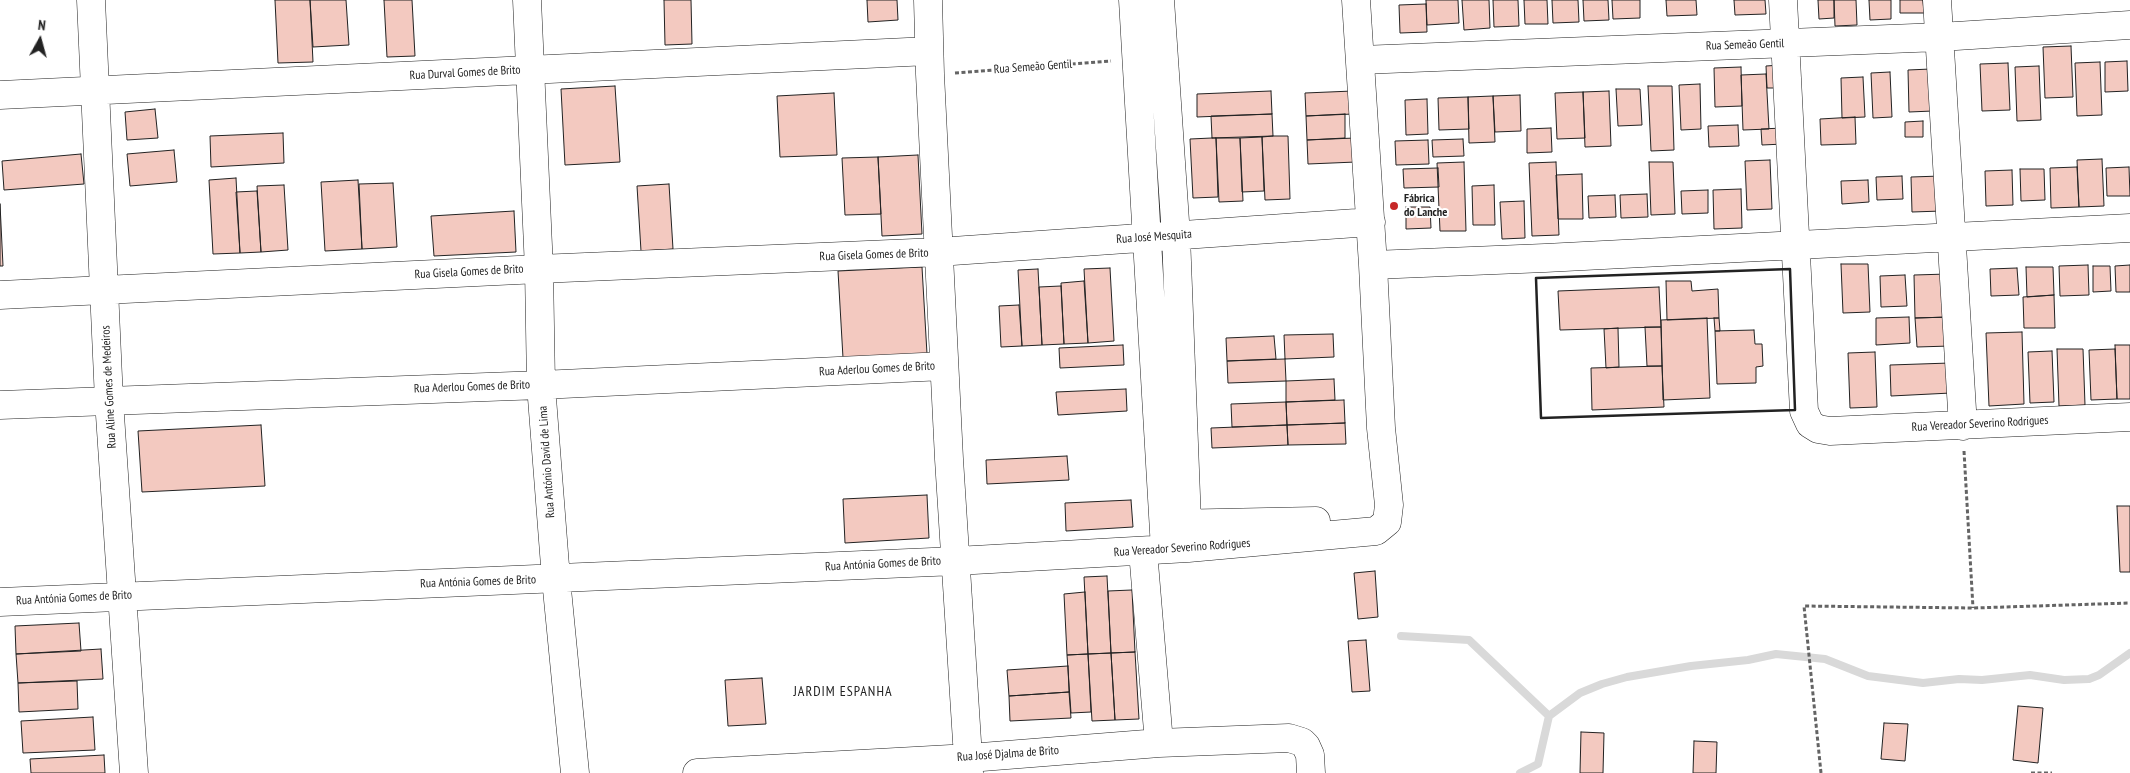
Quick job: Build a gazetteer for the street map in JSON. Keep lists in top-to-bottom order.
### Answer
{
  "streets": {
    "street": [
      "Rua Semeão Gentil",
      "Rua Durval Gomes de Brito",
      "Rua José Mesquita",
      "Rua Gisela Gomes de Brito",
      "Rua Aderlou Gomes de Brito",
      "Rua Aline Gomes de Medeiros",
      "Rua Vereador Severino Rodrigues",
      "Rua António David de Lima",
      "Rua Antónia Gomes de Brito",
      "Rua José Djalma de Brito"
    ]
  },
  "crossings": [
    ["Rua Semeão Gentil", "Rua Durval Gomes de Brito"],
    ["Rua Semeão Gentil", "Rua Vereador Severino Rodrigues"],
    ["Rua Durval Gomes de Brito", "Rua Aline Gomes de Medeiros"],
    ["Rua Durval Gomes de Brito", "Rua António David de Lima"],
    ["Rua José Mesquita", "Rua Gisela Gomes de Brito"],
    ["Rua José Mesquita", "Rua Vereador Severino Rodrigues"],
    ["Rua Gisela Gomes de Brito", "Rua Aline Gomes de Medeiros"],
    ["Rua Gisela Gomes de Brito", "Rua António David de Lima"],
    ["Rua Aderlou Gomes de Brito", "Rua Aline Gomes de Medeiros"],
    ["Rua Aderlou Gomes de Brito", "Rua António David de Lima"],
    ["Rua Aline Gomes de Medeiros", "Rua Antónia Gomes de Brito"],
    ["Rua Vereador Severino Rodrigues", "Rua Antónia Gomes de Brito"],
    ["Rua António David de Lima", "Rua Antónia Gomes de Brito"]
  ],
  "districts": ["JARDIM ESPANHA"],
  "places": ["Fábrica do Lanche"],
  "north": "top"
}
